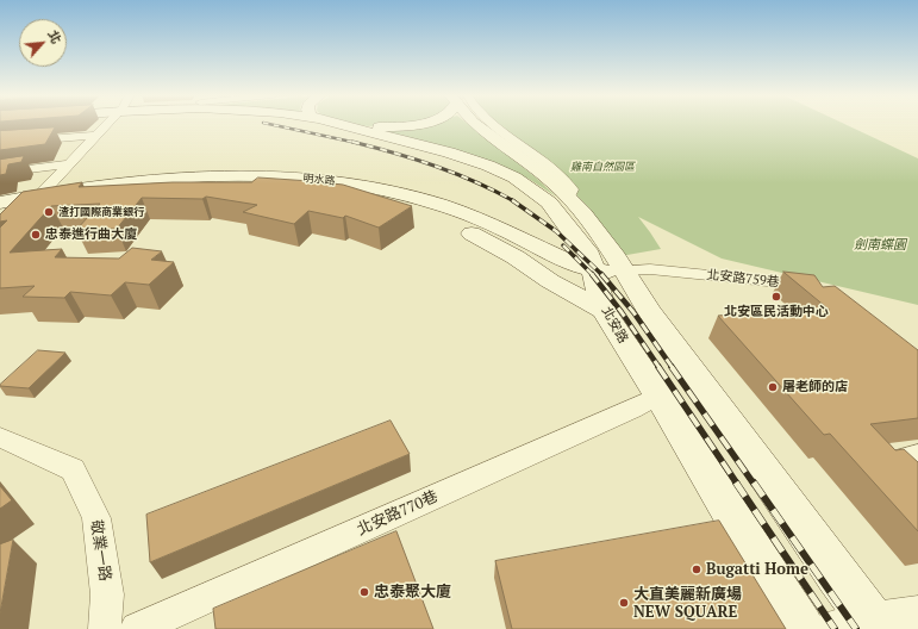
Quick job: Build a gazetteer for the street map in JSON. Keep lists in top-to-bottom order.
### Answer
{
  "streets": {
    "main road": ["明水路", "北安路"],
    "street": ["北安路759巷", "北安路770巷", "敬業一路"]
  },
  "crossings": [
    ["明水路", "北安路759巷"],
    ["明水路", "北安路"],
    ["北安路759巷", "北安路"],
    ["北安路", "北安路770巷"]
  ],
  "parks": ["雞南自然園區", "劍南蝶園"],
  "places": [
    "渣打國際商業銀行",
    "忠泰進行曲大廈",
    "北安區民活動中心",
    "屠老師的店",
    "Bugatti Home",
    "忠泰聚大廈",
    "大直美麗新廣場 NEW SQUARE"
  ],
  "north": "top right"
}
